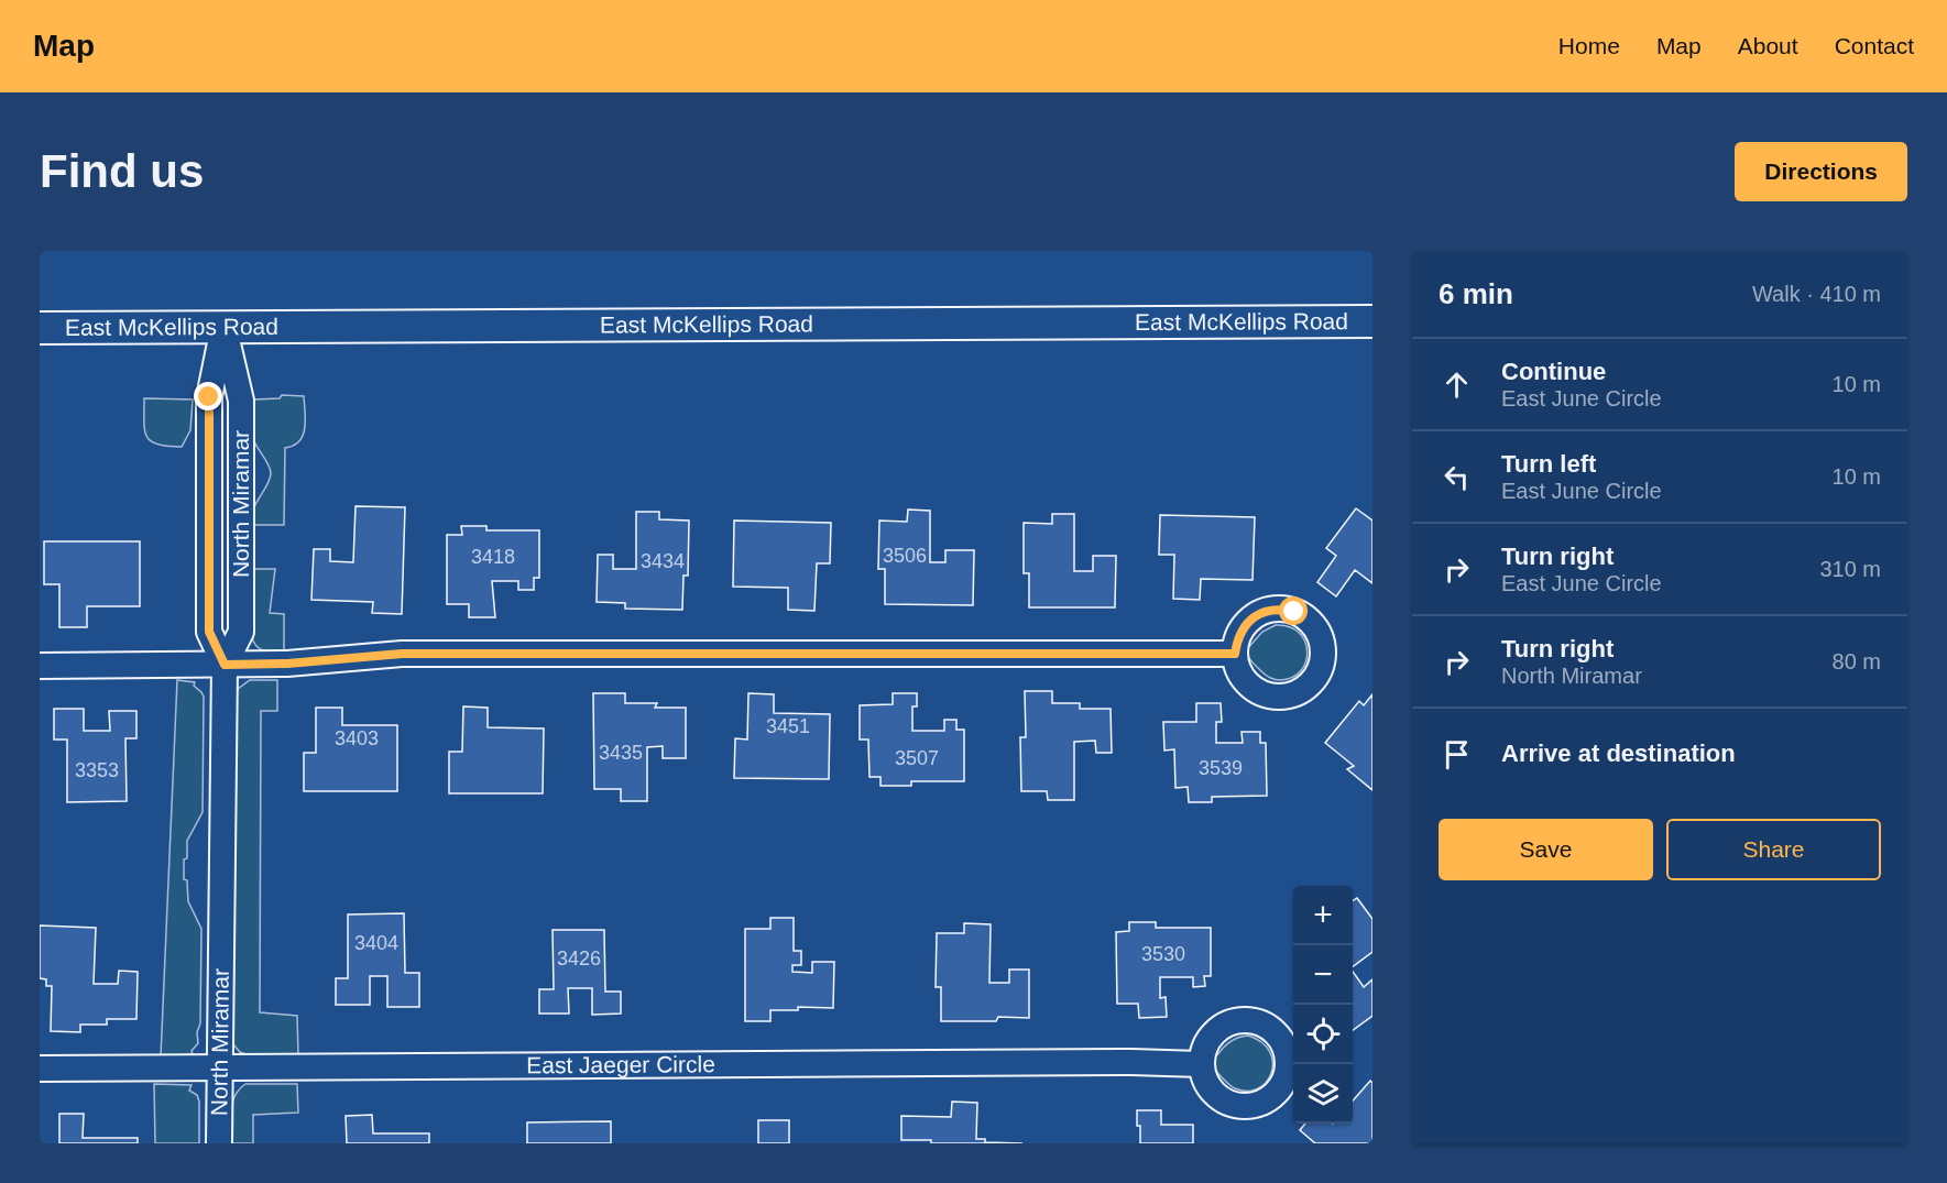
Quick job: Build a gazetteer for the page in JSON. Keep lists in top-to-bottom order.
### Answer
{
  "streets": {
    "main road": ["East McKellips Road"],
    "street": ["North Miramar", "East Jaeger Circle"]
  },
  "crossings": [
    ["East McKellips Road", "North Miramar"],
    ["North Miramar", "East Jaeger Circle"]
  ],
  "house_numbers": [
    "3506",
    "3418",
    "3434",
    "3451",
    "3403",
    "3435",
    "3507",
    "3539",
    "3353",
    "3404",
    "3530",
    "3426"
  ],
  "page": {
    "header": "Map",
    "nav": [
      "Home",
      "Map",
      "About",
      "Contact"
    ],
    "buttons": [
      "Directions",
      ["Save", "Share"]
    ],
    "title": "Find us",
    "heading": ["6 min", "Walk · 410 m"],
    "list": [
      ["Continue", "East June Circle", "10 m"],
      ["Turn left", "East June Circle", "10 m"],
      ["Turn right", "East June Circle", "310 m"],
      ["Turn right", "North Miramar", "80 m"],
      "Arrive at destination"
    ],
    "map_buttons": ["+", "−"]
  }
}
